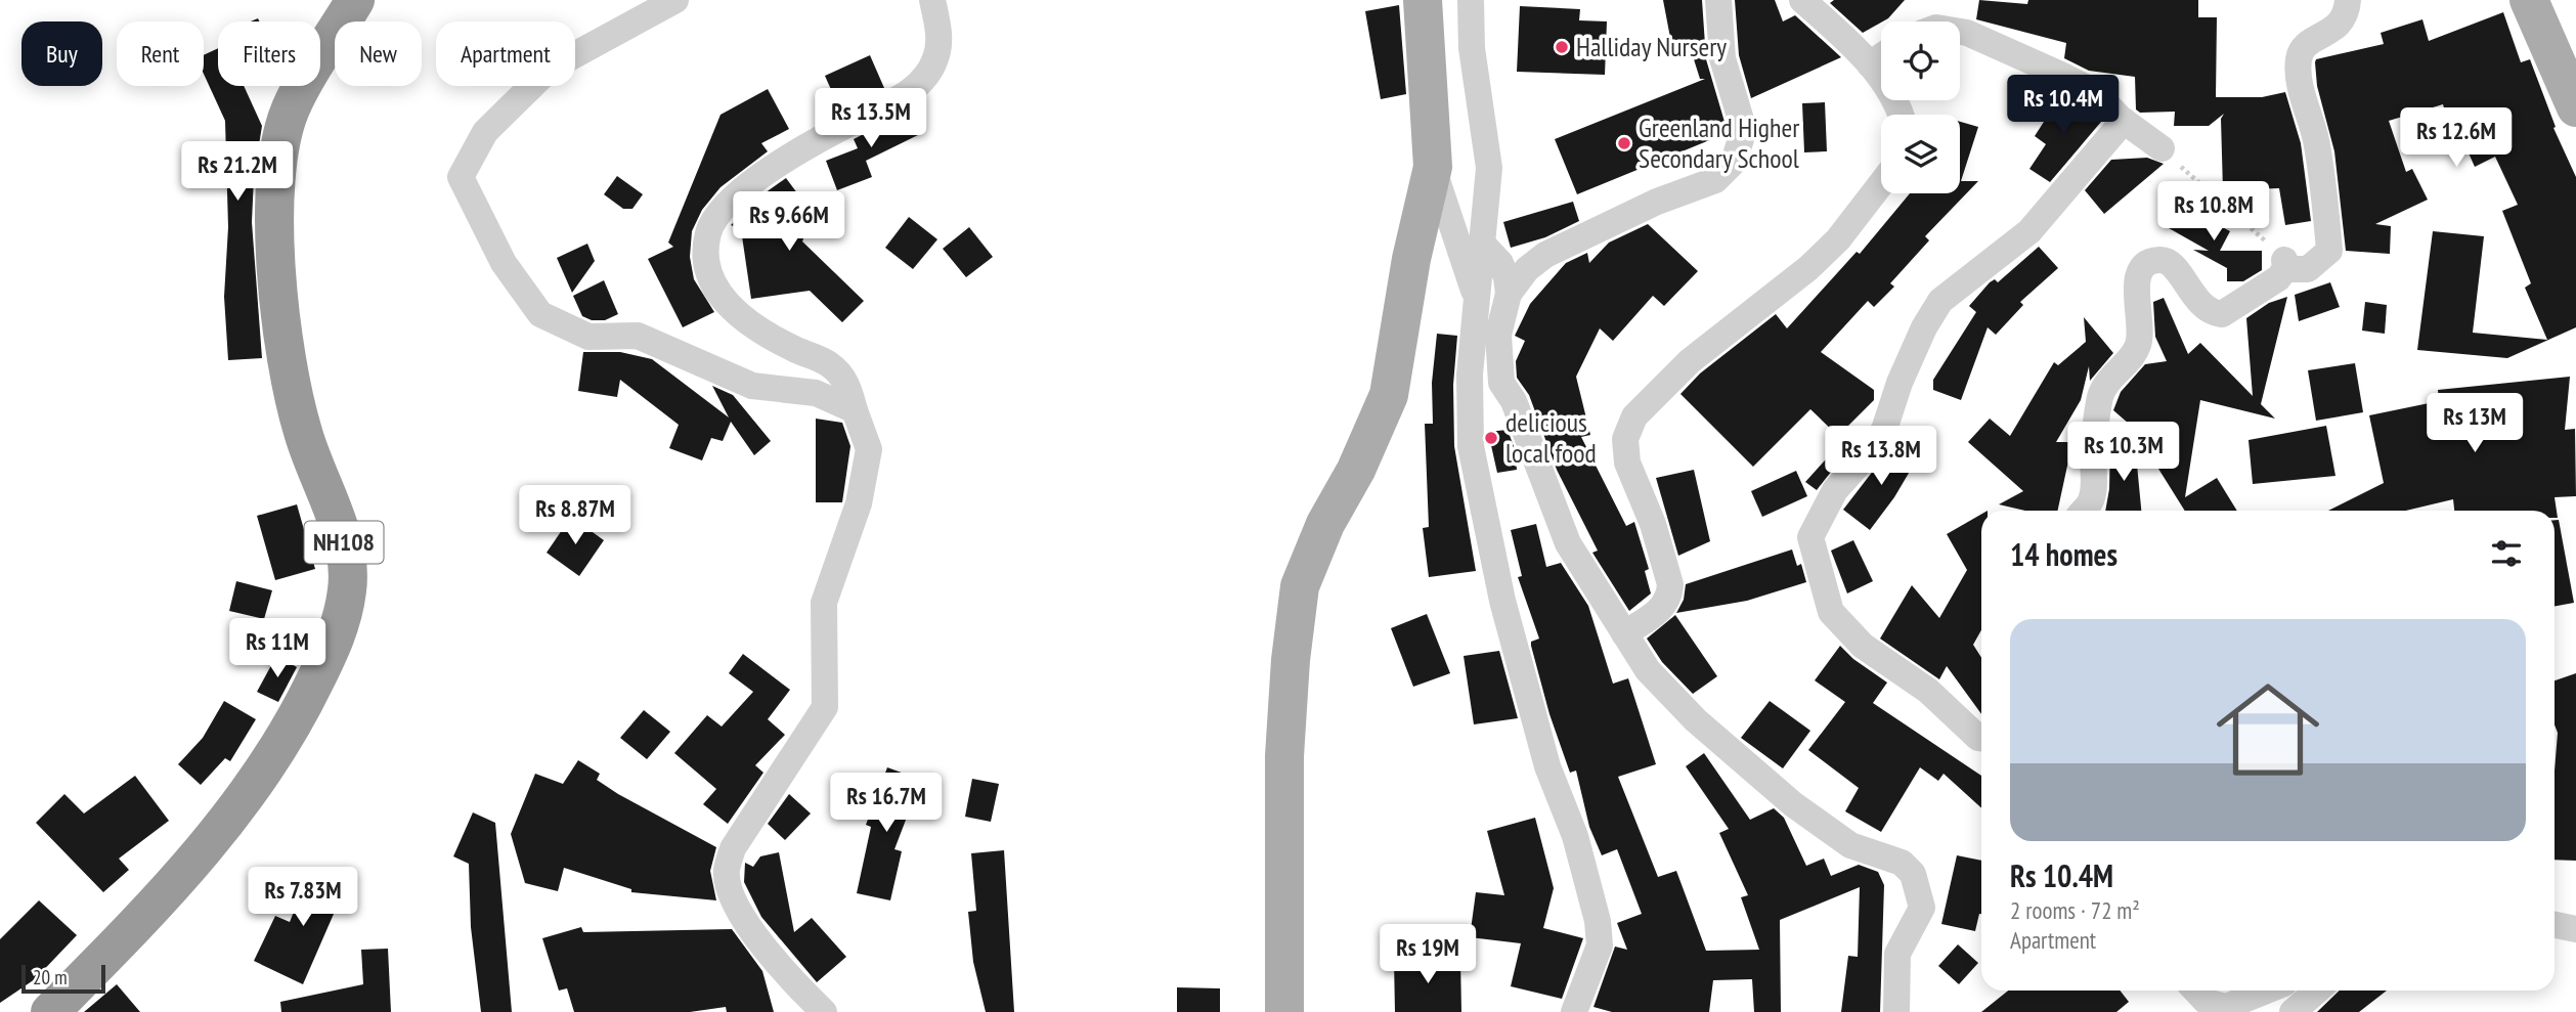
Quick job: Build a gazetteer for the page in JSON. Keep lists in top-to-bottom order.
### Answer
{
  "streets": {
    "highway": ["NH108"]
  },
  "places": ["Halliday Nursery", "Greenland Higher Secondary School", "delicious local food"],
  "scale_bar": "20 m",
  "page": {
    "chip": [
      "Buy",
      "Rent",
      "Filters",
      "New",
      "Apartment"
    ],
    "price": [
      "Rs 10.4M",
      "Rs 13.5M",
      "Rs 12.6M",
      "Rs 21.2M",
      "Rs 10.8M",
      "Rs 9.66M",
      "Rs 13M",
      "Rs 10.3M",
      "Rs 13.8M",
      "Rs 8.87M",
      "Rs 11M",
      "Rs 16.7M",
      "Rs 7.83M",
      "Rs 19M"
    ],
    "heading": "14 homes",
    "list": [
      {
        "name": "Rs 10.4M",
        "note": "2 rooms · 72 m² · Apartment"
      }
    ],
    "scale": "20 m"
  }
}
